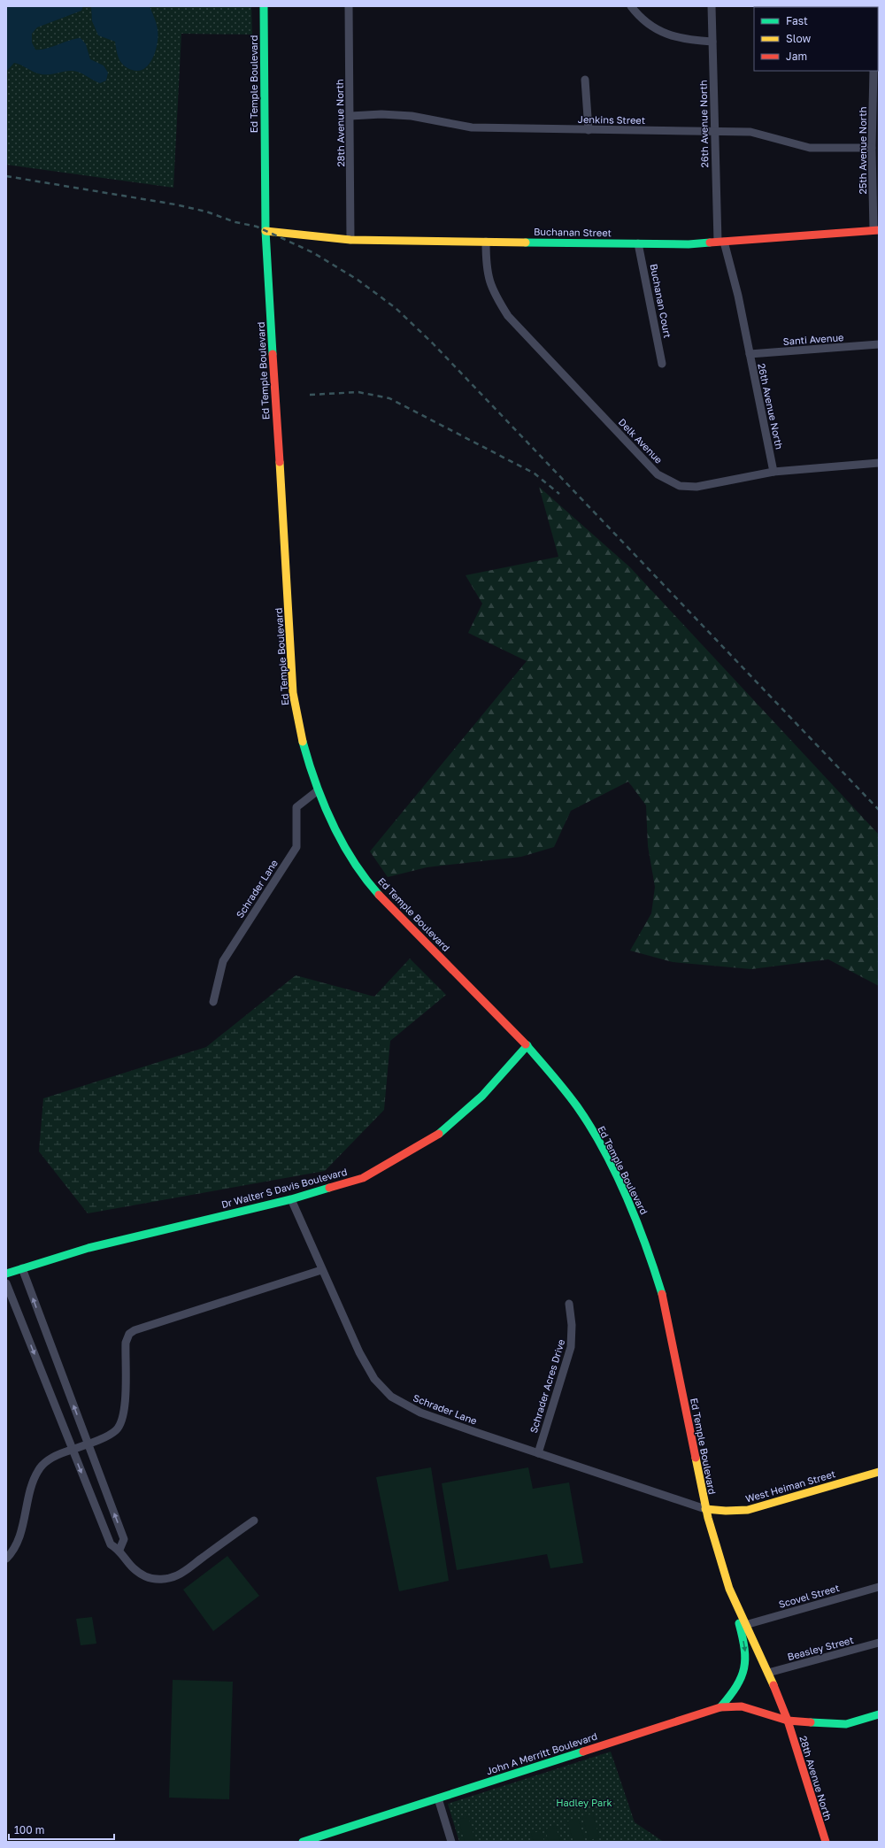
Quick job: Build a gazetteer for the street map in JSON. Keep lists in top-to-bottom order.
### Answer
{
  "streets": {
    "main road": [
      "Ed Temple Boulevard",
      "28th Avenue North",
      "Buchanan Street",
      "Dr Walter S Davis Boulevard",
      "West Heiman Street",
      "John A Merritt Boulevard"
    ],
    "street": [
      "Jenkins Street",
      "26th Avenue North",
      "25th Avenue North",
      "Buchanan Court",
      "Santi Avenue",
      "Delk Avenue",
      "Schrader Lane",
      "Schrader Acres Drive",
      "Scovel Street",
      "Beasley Street"
    ]
  },
  "crossings": [
    ["Ed Temple Boulevard", "28th Avenue North"],
    ["Ed Temple Boulevard", "Buchanan Street"],
    ["Ed Temple Boulevard", "Schrader Lane"],
    ["Ed Temple Boulevard", "Dr Walter S Davis Boulevard"],
    ["Ed Temple Boulevard", "West Heiman Street"],
    ["Ed Temple Boulevard", "Scovel Street"],
    ["Ed Temple Boulevard", "Beasley Street"],
    ["Ed Temple Boulevard", "John A Merritt Boulevard"],
    ["Jenkins Street", "28th Avenue North"],
    ["Jenkins Street", "26th Avenue North"],
    ["Jenkins Street", "25th Avenue North"],
    ["28th Avenue North", "Buchanan Street"],
    ["28th Avenue North", "John A Merritt Boulevard"],
    ["26th Avenue North", "Buchanan Street"],
    ["26th Avenue North", "Santi Avenue"],
    ["26th Avenue North", "Delk Avenue"],
    ["25th Avenue North", "Buchanan Street"],
    ["Buchanan Street", "Buchanan Court"],
    ["Buchanan Street", "Delk Avenue"],
    ["Schrader Lane", "Dr Walter S Davis Boulevard"],
    ["Schrader Lane", "Schrader Acres Drive"],
    ["Schrader Lane", "West Heiman Street"]
  ],
  "parks": ["Hadley Park"],
  "legend": ["Fast", "Slow", "Jam"],
  "scale_bar": "100 m"
}
